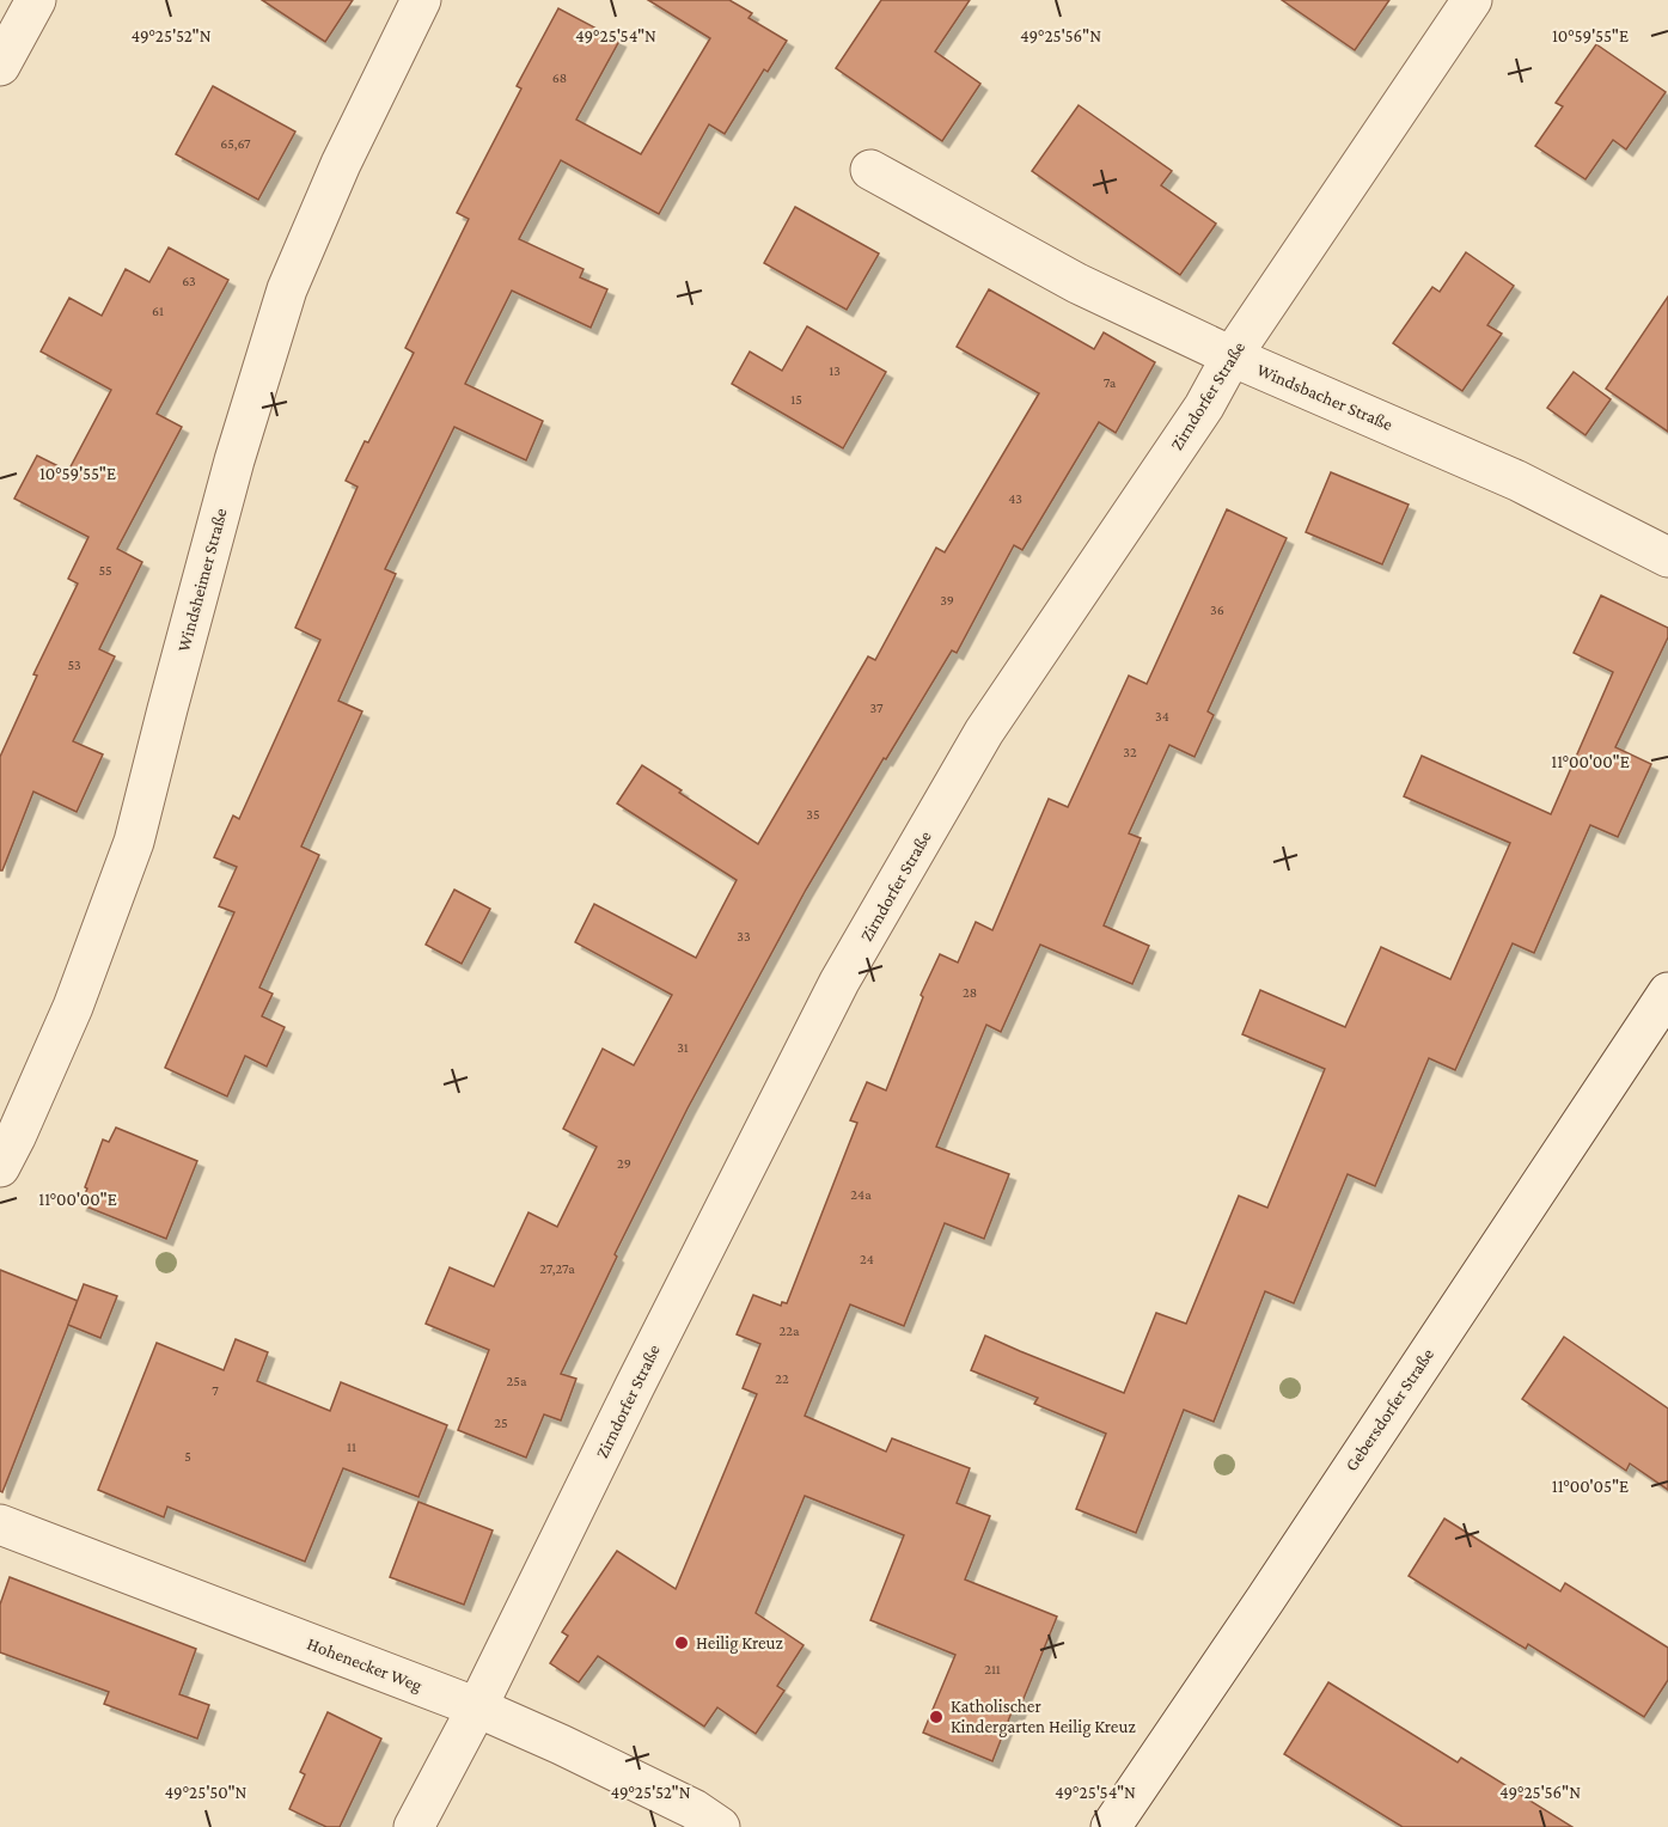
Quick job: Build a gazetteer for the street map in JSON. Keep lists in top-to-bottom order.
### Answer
{
  "streets": {
    "street": [
      "Zirndorfer Straße",
      "Windsbacher Straße",
      "Windsheimer Straße",
      "Gebersdorfer Straße",
      "Hohenecker Weg"
    ]
  },
  "crossings": [
    ["Zirndorfer Straße", "Windsbacher Straße"],
    ["Zirndorfer Straße", "Hohenecker Weg"]
  ],
  "places": ["Heilig Kreuz", "Katholischer Kindergarten Heilig Kreuz"],
  "house_numbers": [
    "68",
    "65,67",
    "63",
    "61",
    "13",
    "7a",
    "15",
    "43",
    "55",
    "39",
    "36",
    "53",
    "37",
    "34",
    "32",
    "35",
    "33",
    "28",
    "31",
    "29",
    "24a",
    "24",
    "27,27a",
    "22a",
    "22",
    "25a",
    "7",
    "25",
    "11",
    "5",
    "211"
  ],
  "coordinates": [
    "49°25'52\"N",
    "49°25'54\"N",
    "49°25'56\"N",
    "10°59'55\"E",
    "11°00'00\"E",
    "11°00'05\"E",
    "49°25'50\"N"
  ]
}
